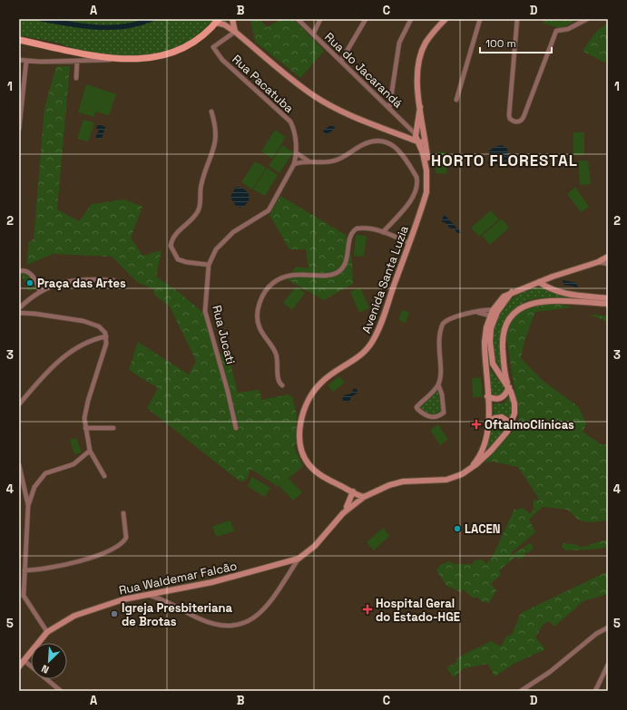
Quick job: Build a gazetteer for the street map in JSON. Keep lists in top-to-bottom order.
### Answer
{
  "streets": {
    "street": [
      "Rua do Jacarandá",
      "Rua Pacatuba",
      "Avenida Santa Luzia",
      "Rua Jucati",
      "Rua Waldemar Falcão"
    ]
  },
  "crossings": [
    ["Rua do Jacarandá", "Avenida Santa Luzia"],
    ["Rua Pacatuba", "Rua Jucati"],
    ["Avenida Santa Luzia", "Rua Waldemar Falcão"]
  ],
  "districts": ["HORTO FLORESTAL"],
  "places": {
    "other": ["Praça das Artes", "LACEN", "Igreja Presbiteriana de Brotas"],
    "health": ["OftalmoClínicas", "Hospital Geral do Estado-HGE"]
  },
  "scale_bar": "100 m",
  "north": "bottom left",
  "grid": {
    "columns": [
      "A",
      "B",
      "C",
      "D"
    ],
    "rows": [
      "1",
      "2",
      "3",
      "4",
      "5"
    ]
  }
}
